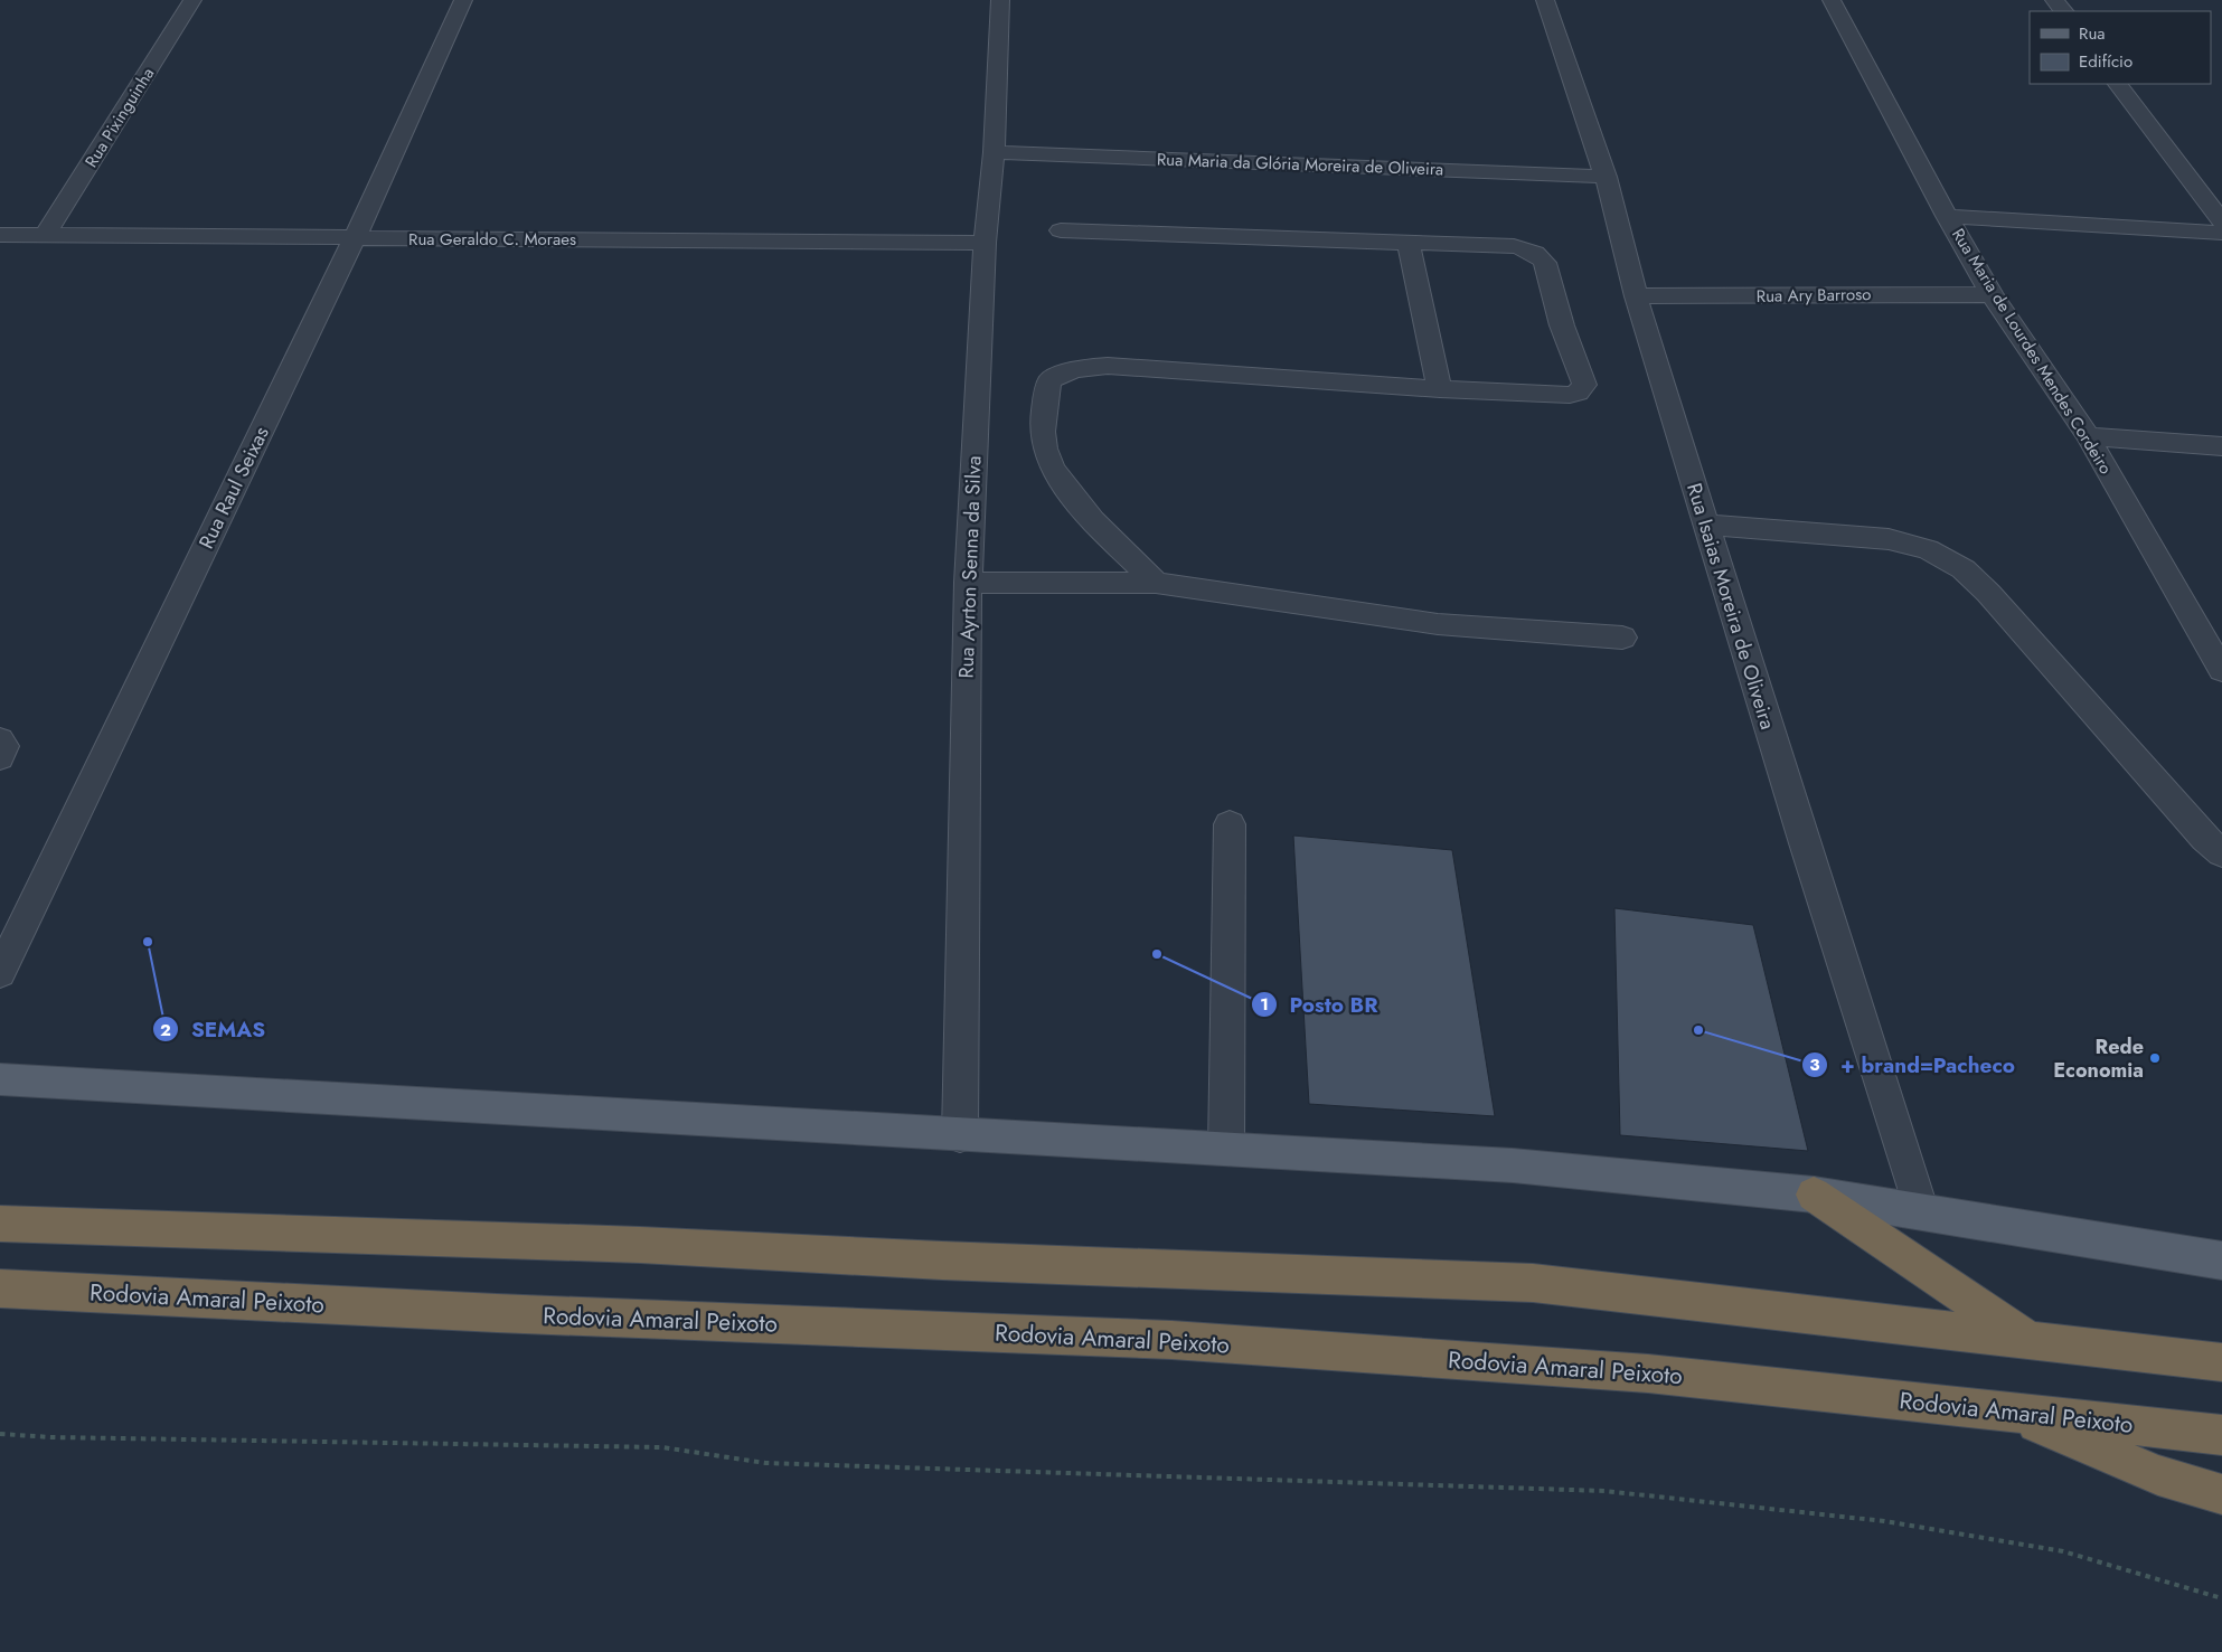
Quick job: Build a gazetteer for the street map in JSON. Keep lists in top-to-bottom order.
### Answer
{
  "streets": {
    "highway": ["Rodovia Amaral Peixoto"],
    "street": [
      "Rua Pixinguinha",
      "Rua Maria da Glória Moreira de Oliveira",
      "Rua Geraldo C. Moraes",
      "Rua Ary Barroso",
      "Rua Maria de Lourdes Mendes Cordeiro",
      "Rua Raul Seixas",
      "Rua Ayrton Senna da Silva",
      "Rua Isaias Moreira de Oliveira"
    ]
  },
  "crossings": [
    ["Rua Pixinguinha", "Rua Geraldo C. Moraes"],
    ["Rua Maria da Glória Moreira de Oliveira", "Rua Ayrton Senna da Silva"],
    ["Rua Maria da Glória Moreira de Oliveira", "Rua Isaias Moreira de Oliveira"],
    ["Rua Geraldo C. Moraes", "Rua Raul Seixas"],
    ["Rua Geraldo C. Moraes", "Rua Ayrton Senna da Silva"],
    ["Rua Ary Barroso", "Rua Maria de Lourdes Mendes Cordeiro"],
    ["Rua Ary Barroso", "Rua Isaias Moreira de Oliveira"]
  ],
  "places": [
    "SEMAS",
    "Posto BR",
    "+ brand=Pacheco",
    "Rede Economia"
  ],
  "legend": ["Rua", "Edifício"]
}
